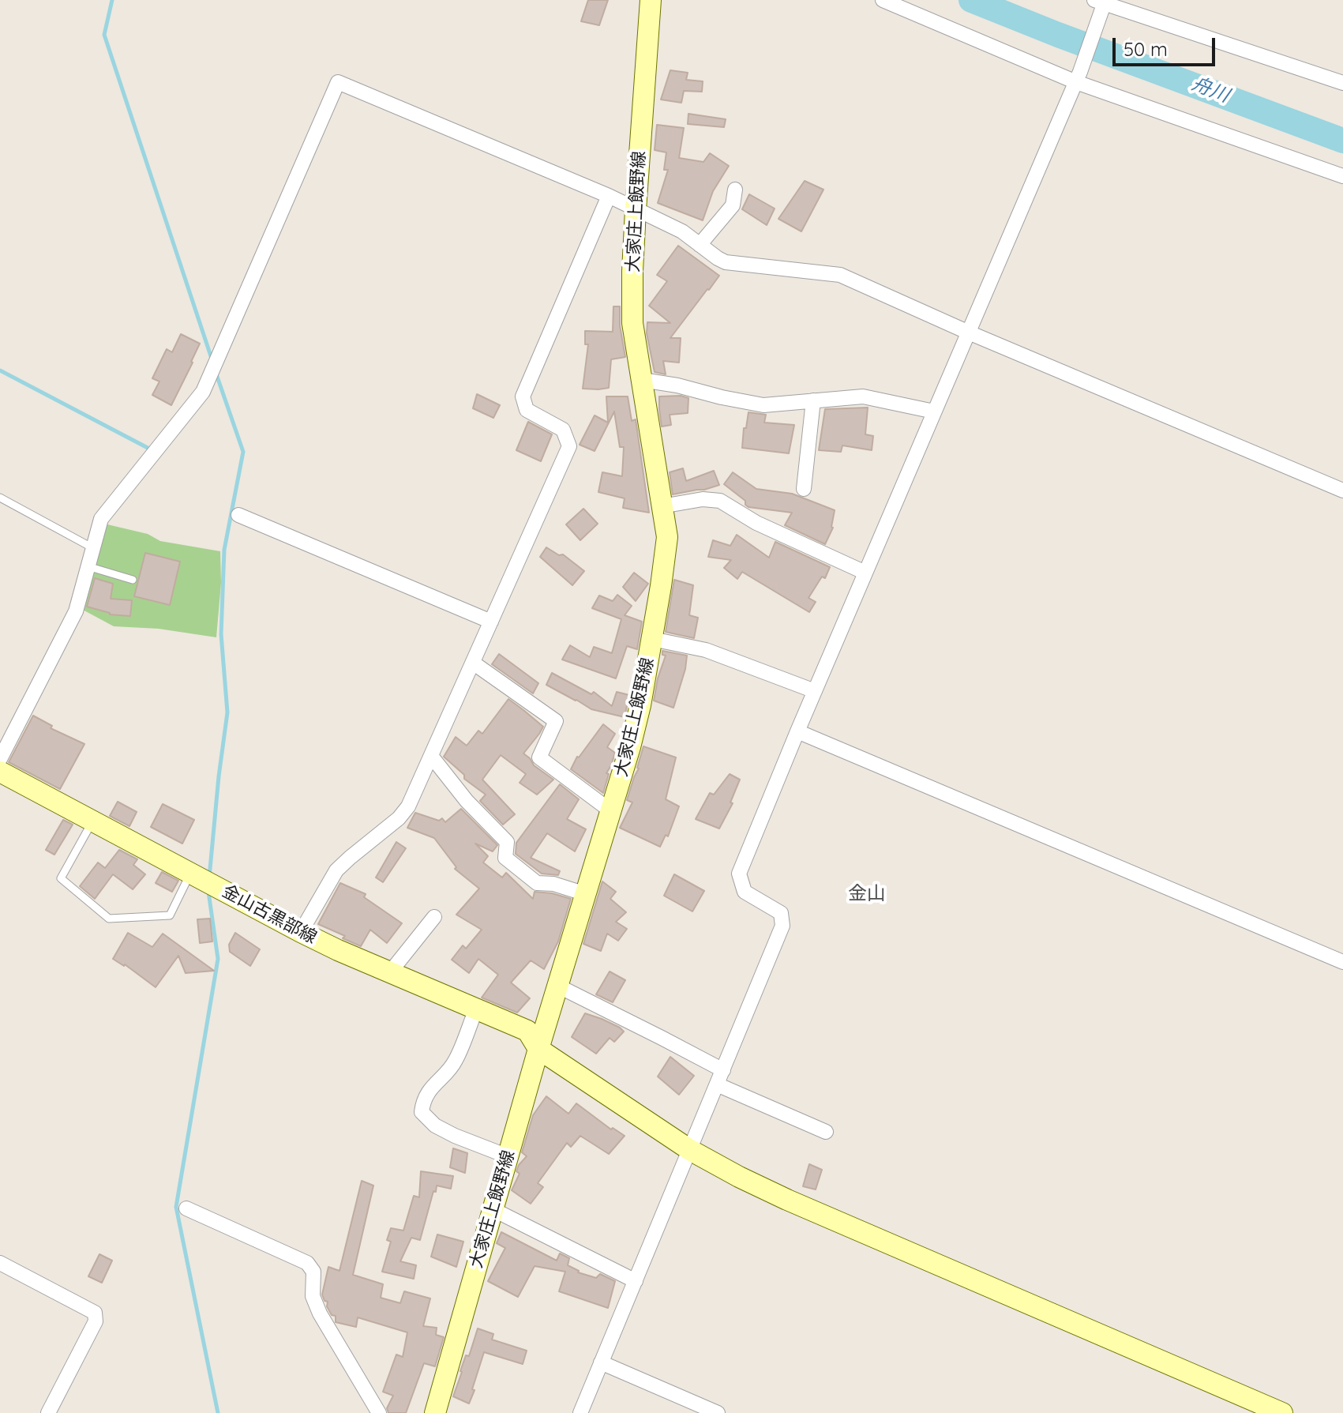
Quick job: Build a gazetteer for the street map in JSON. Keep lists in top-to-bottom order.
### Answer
{
  "streets": {
    "main road": ["大家庄上飯野線", "金山古黒部線"]
  },
  "crossings": [
    ["大家庄上飯野線", "金山古黒部線"]
  ],
  "districts": ["金山"],
  "water": ["舟川"],
  "scale_bar": "50 m"
}
